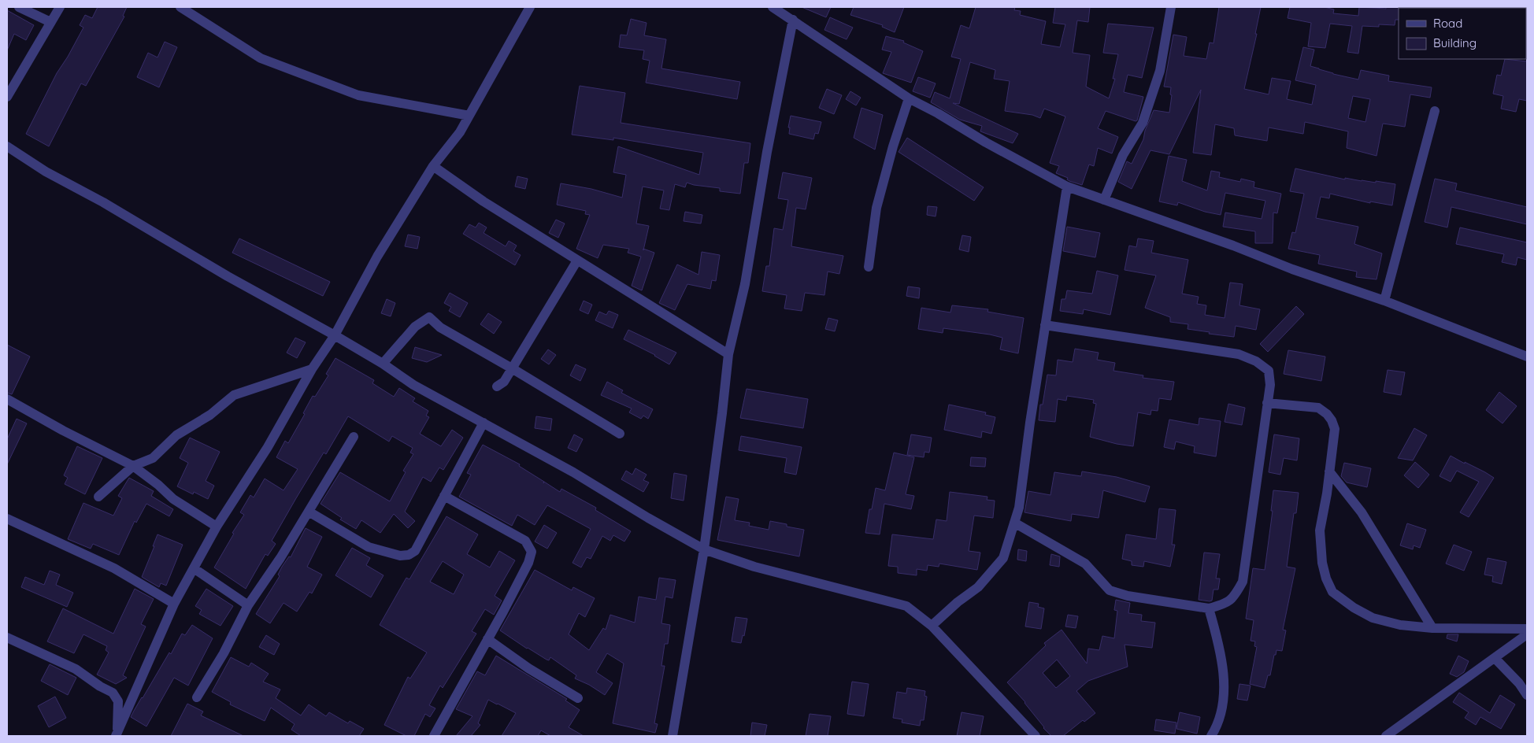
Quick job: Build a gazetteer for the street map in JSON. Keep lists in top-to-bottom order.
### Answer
{
  "legend": ["Road", "Building"]
}
